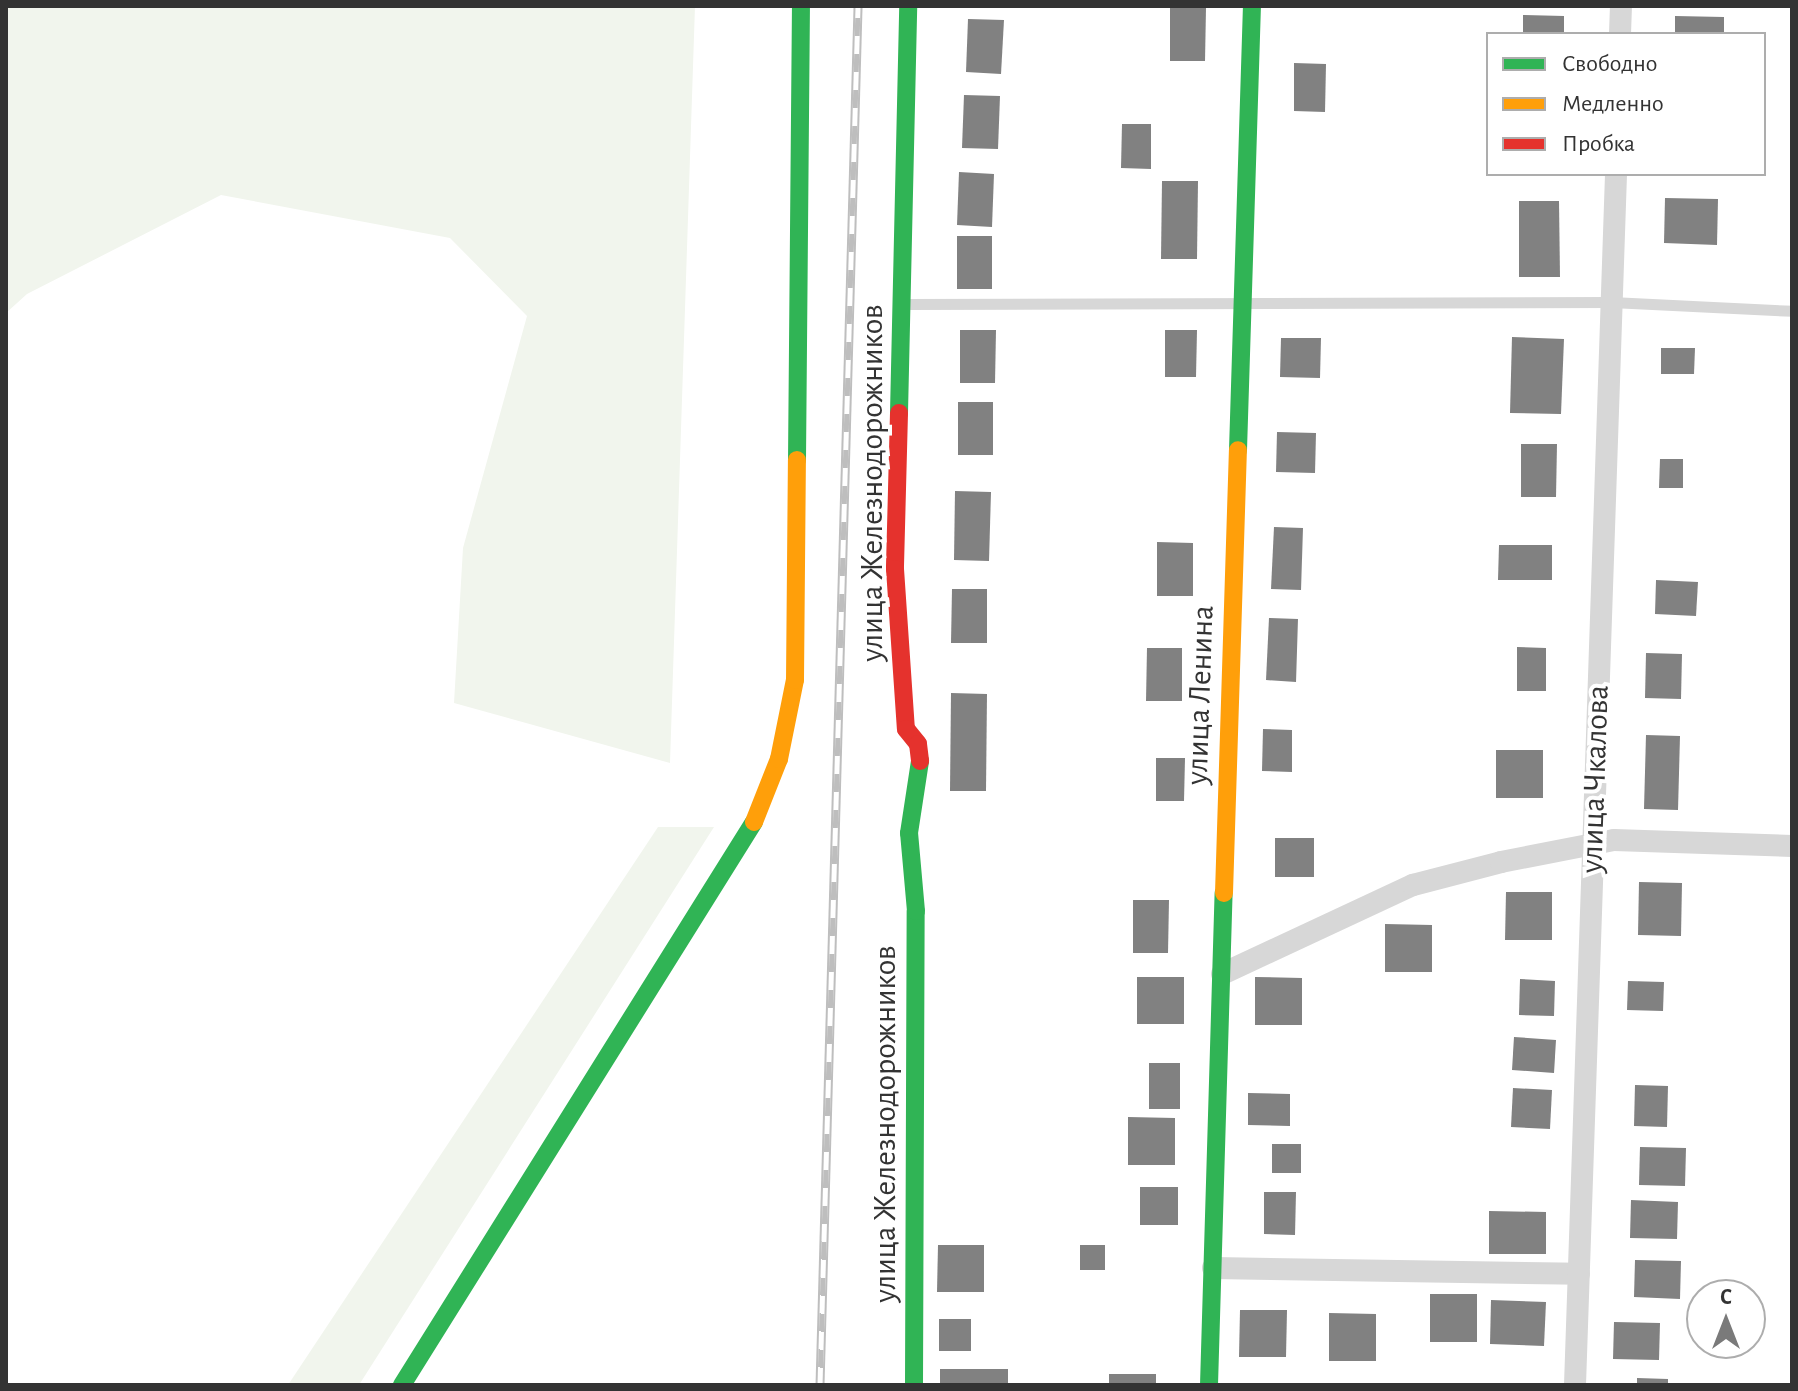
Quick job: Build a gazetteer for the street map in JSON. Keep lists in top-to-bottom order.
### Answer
{
  "streets": {
    "street": ["улица Железнодорожников", "улица Ленина", "улица Чкалова"]
  },
  "legend": ["Свободно", "Медленно", "Пробка"],
  "north": "top"
}
